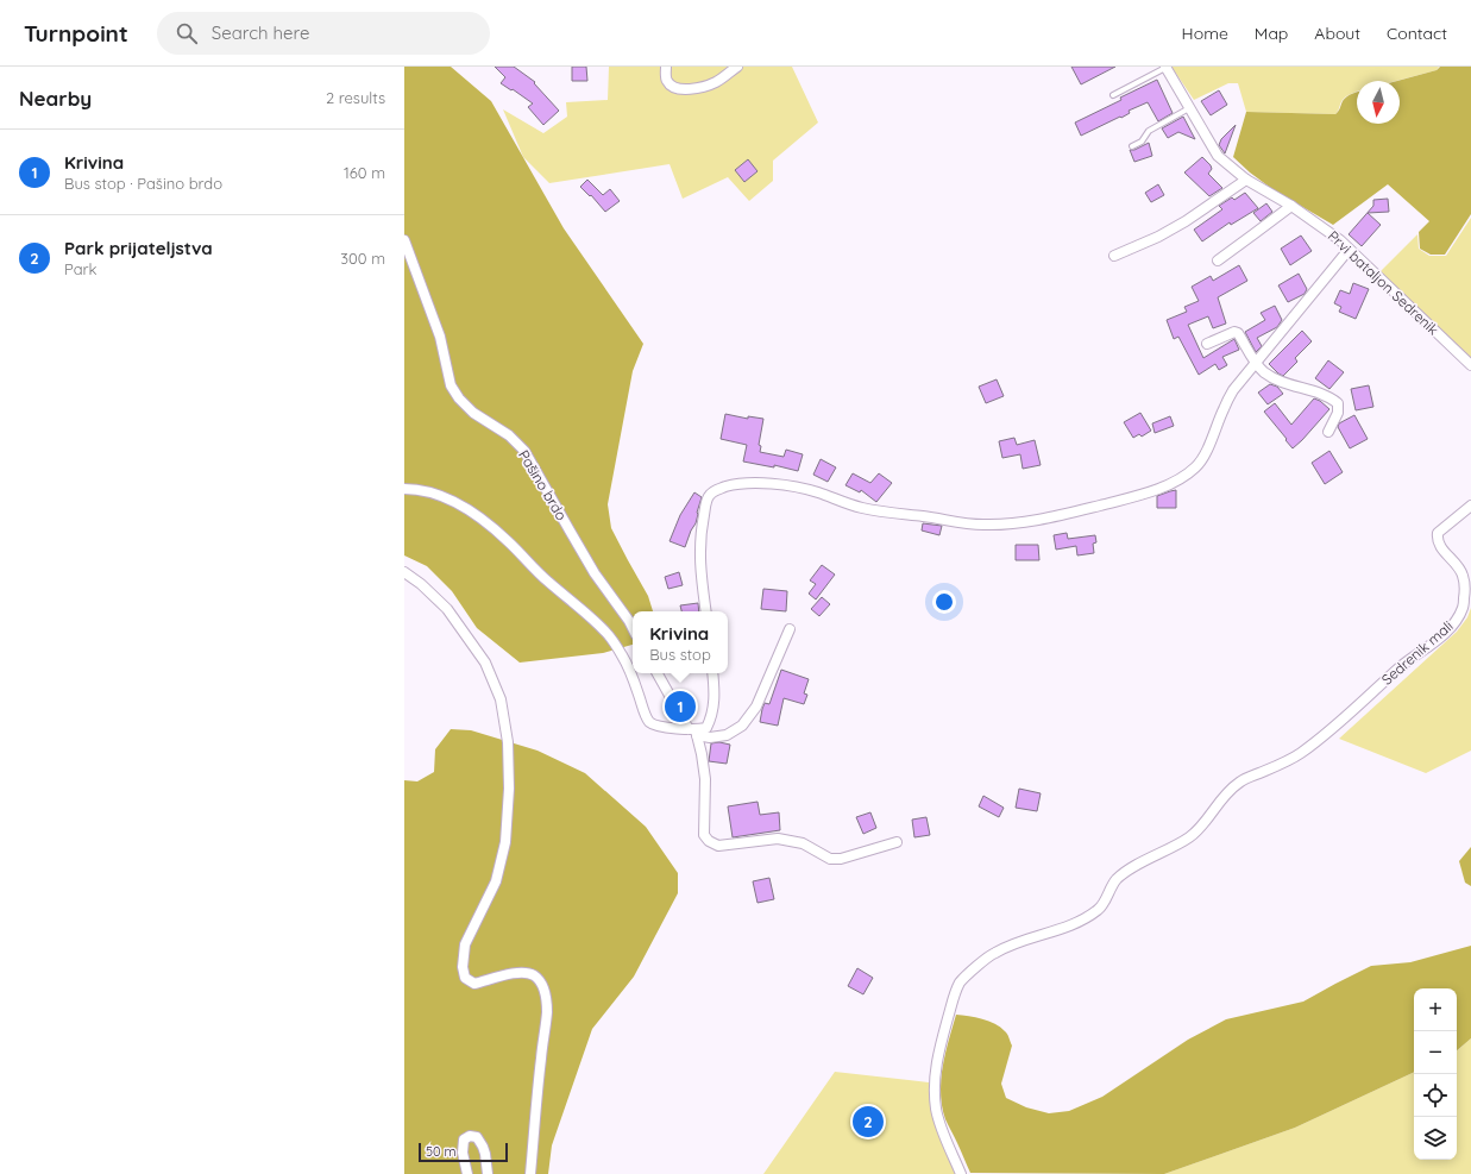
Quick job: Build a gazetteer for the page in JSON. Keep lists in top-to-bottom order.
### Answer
{
  "streets": {
    "street": ["Prvi bataljon Sedrenik", "Pašino brdo", "Sedrenik mali"]
  },
  "scale_bar": "50 m",
  "north": "bottom",
  "page": {
    "header": "Turnpoint",
    "search": "Search here",
    "nav": [
      "Home",
      "Map",
      "About",
      "Contact"
    ],
    "heading": ["Nearby", "2 results"],
    "list": [
      {
        "mark": "1",
        "name": "Krivina",
        "note": "Bus stop · Pašino brdo",
        "value": "160 m"
      },
      {
        "mark": "2",
        "name": "Park prijateljstva",
        "note": "Park",
        "value": "300 m"
      }
    ],
    "popup": ["Krivina", "Bus stop"],
    "pins": ["1", "2"],
    "map_buttons": ["+", "−"],
    "scale": "50 m"
  }
}
